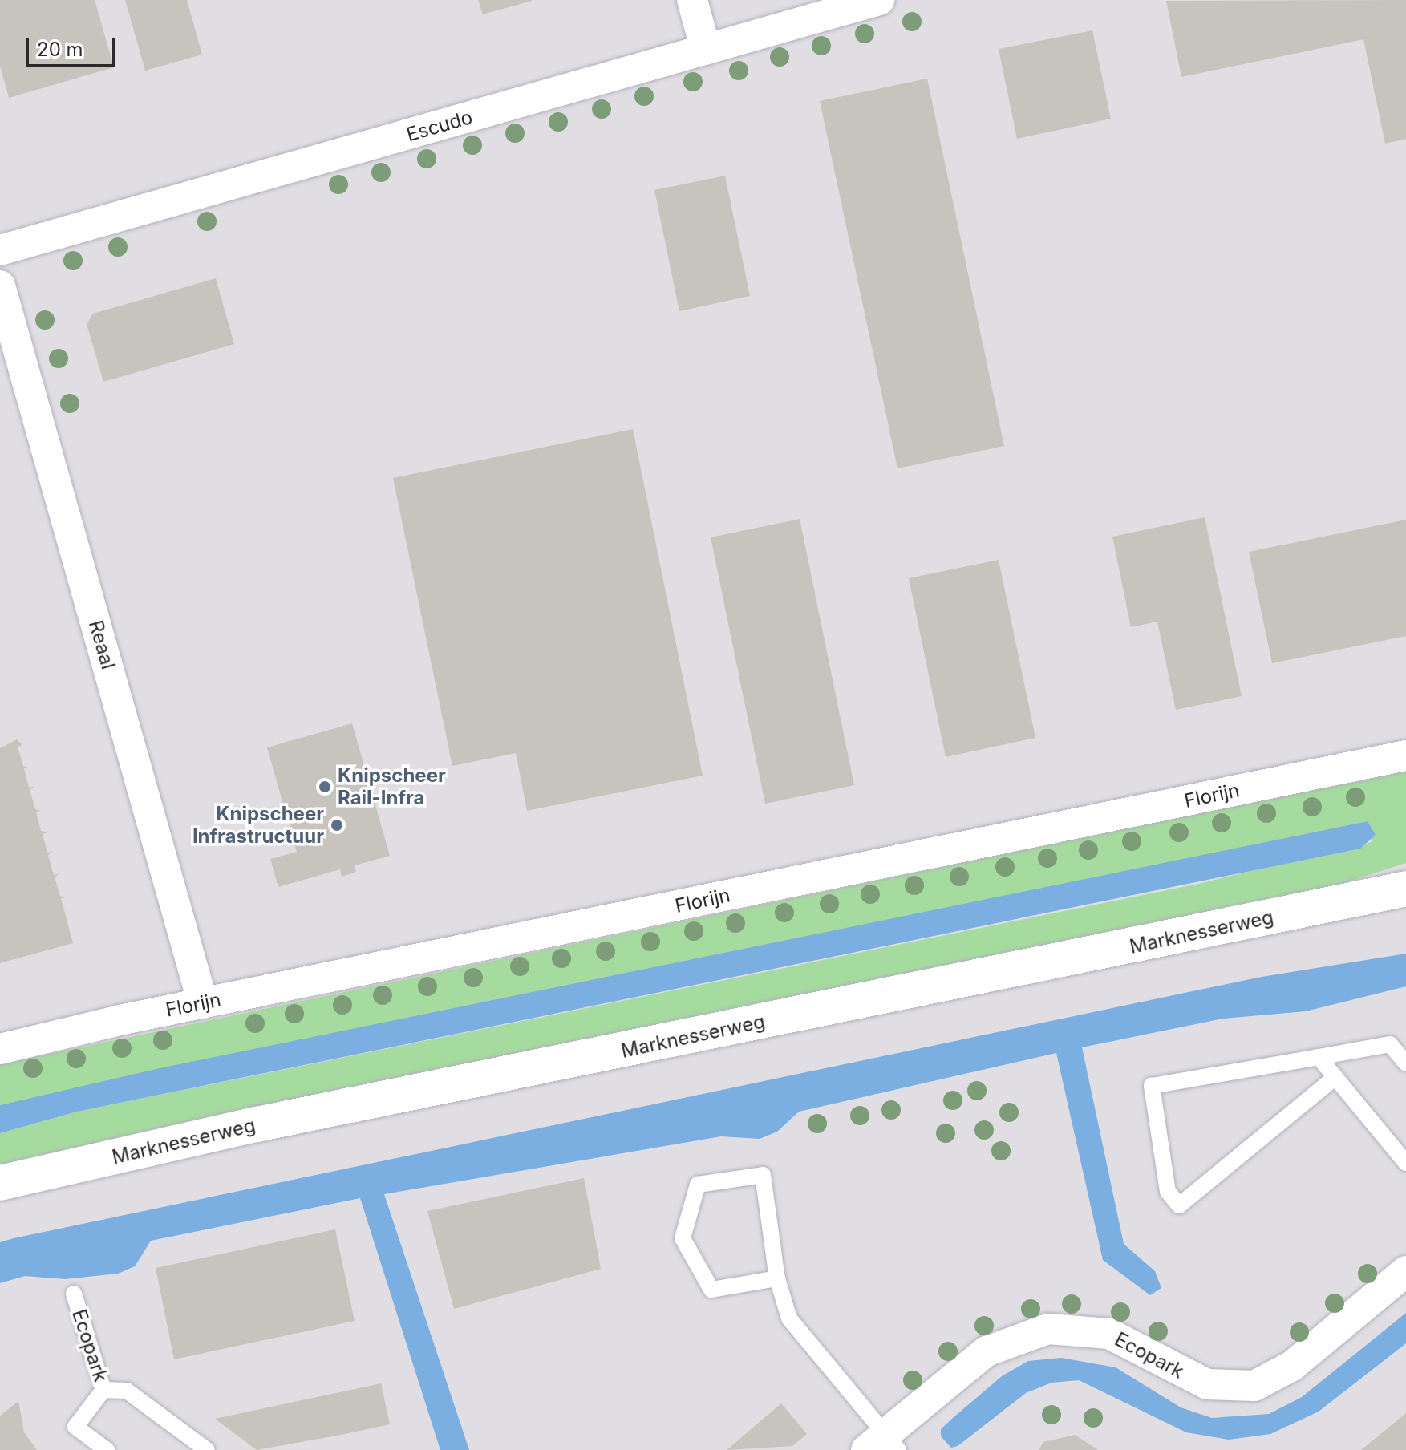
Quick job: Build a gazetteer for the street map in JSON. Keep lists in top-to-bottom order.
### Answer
{
  "streets": {
    "main road": ["Marknesserweg"],
    "street": [
      "Escudo",
      "Reaal",
      "Florijn",
      "Ecopark"
    ]
  },
  "crossings": [
    ["Reaal", "Florijn"]
  ],
  "places": ["Knipscheer Rail-Infra", "Knipscheer Infrastructuur"],
  "scale_bar": "20 m"
}
